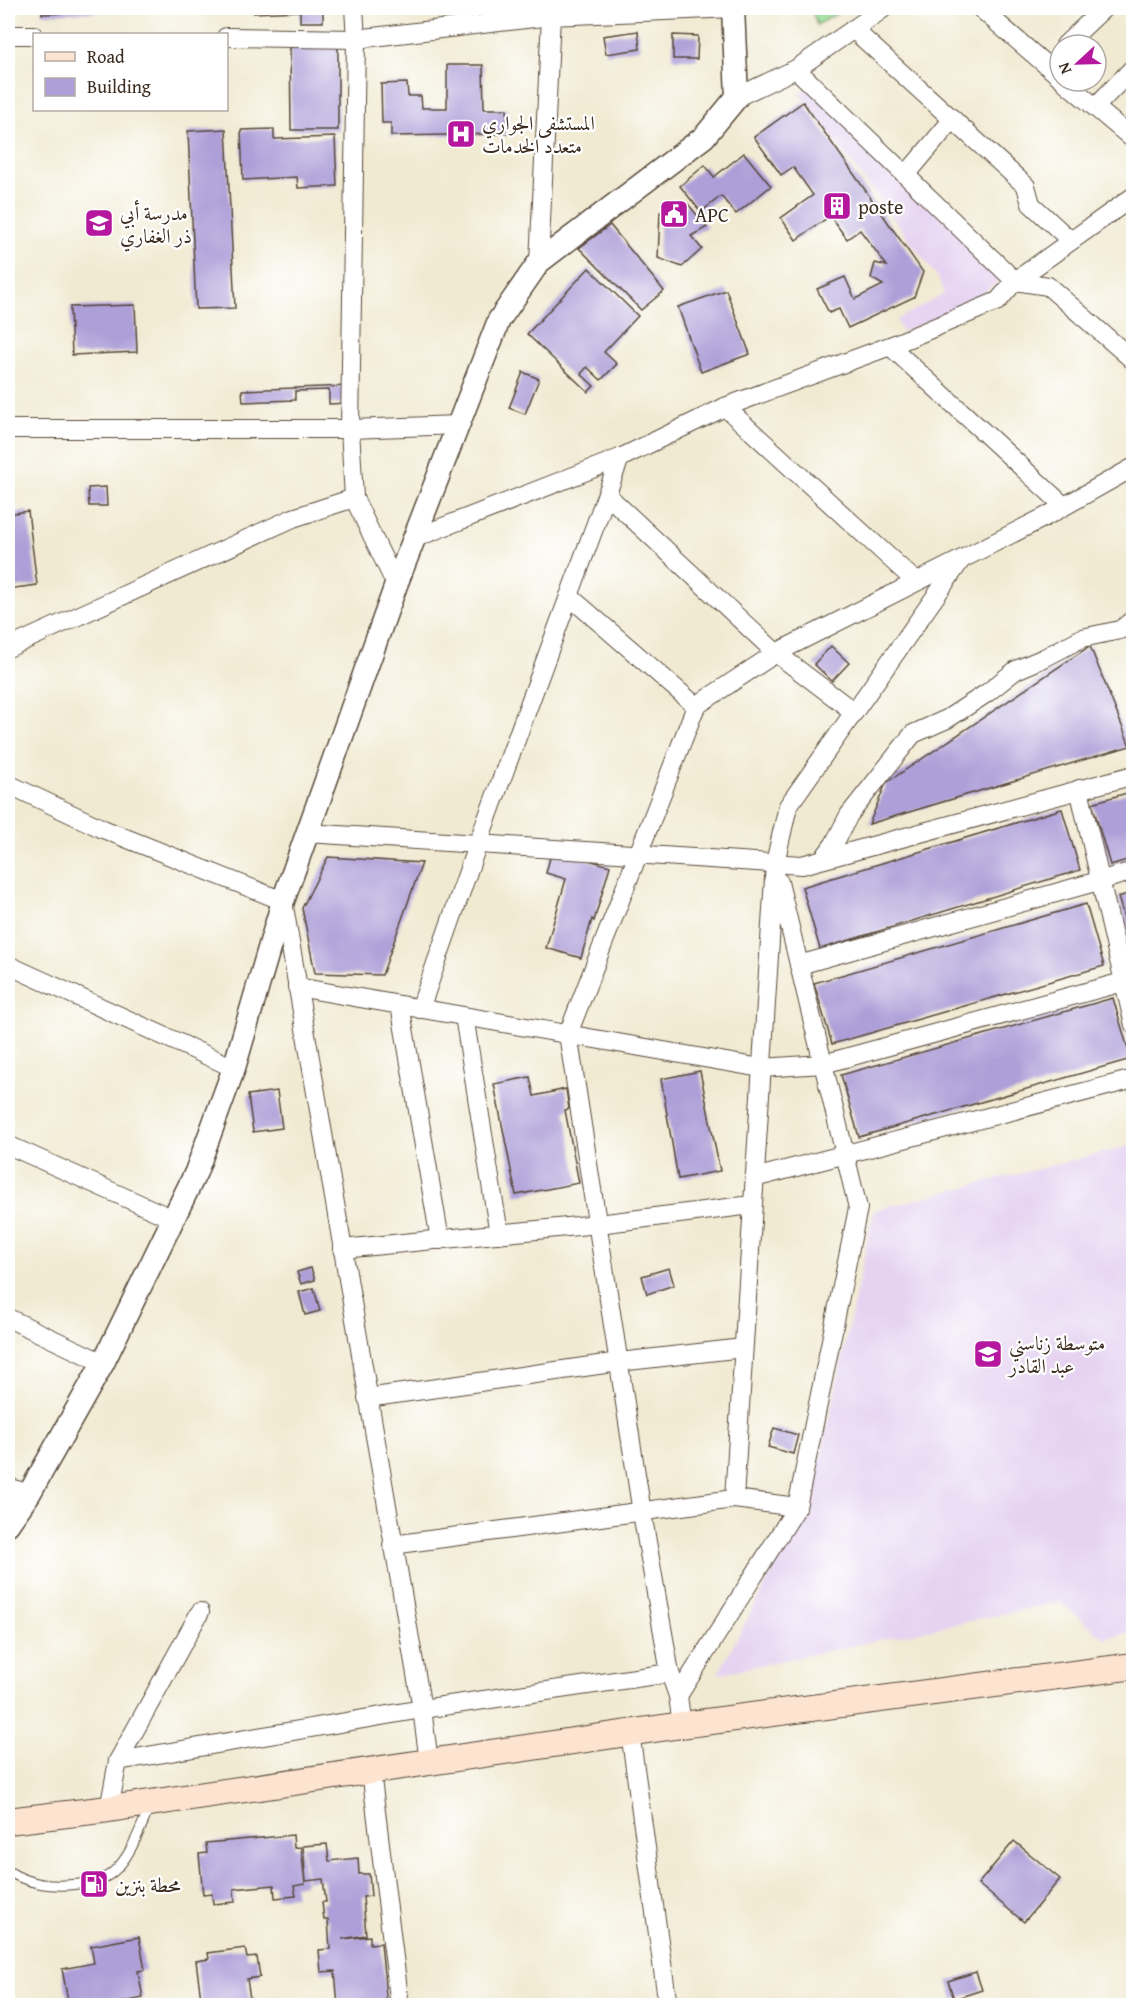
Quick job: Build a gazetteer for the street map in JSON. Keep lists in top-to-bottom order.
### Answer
{
  "places": {
    "hospital": ["المستشفى الجواري متعدد الخدمات"],
    "building": ["poste"],
    "public building": ["APC"],
    "school or university": ["مدرسة أبي ذر الغفاري", "متوسطة زناسني عبد القادر"],
    "fuel station": ["محطة بنزين"]
  },
  "legend": ["Road", "Building"],
  "north": "left"
}
